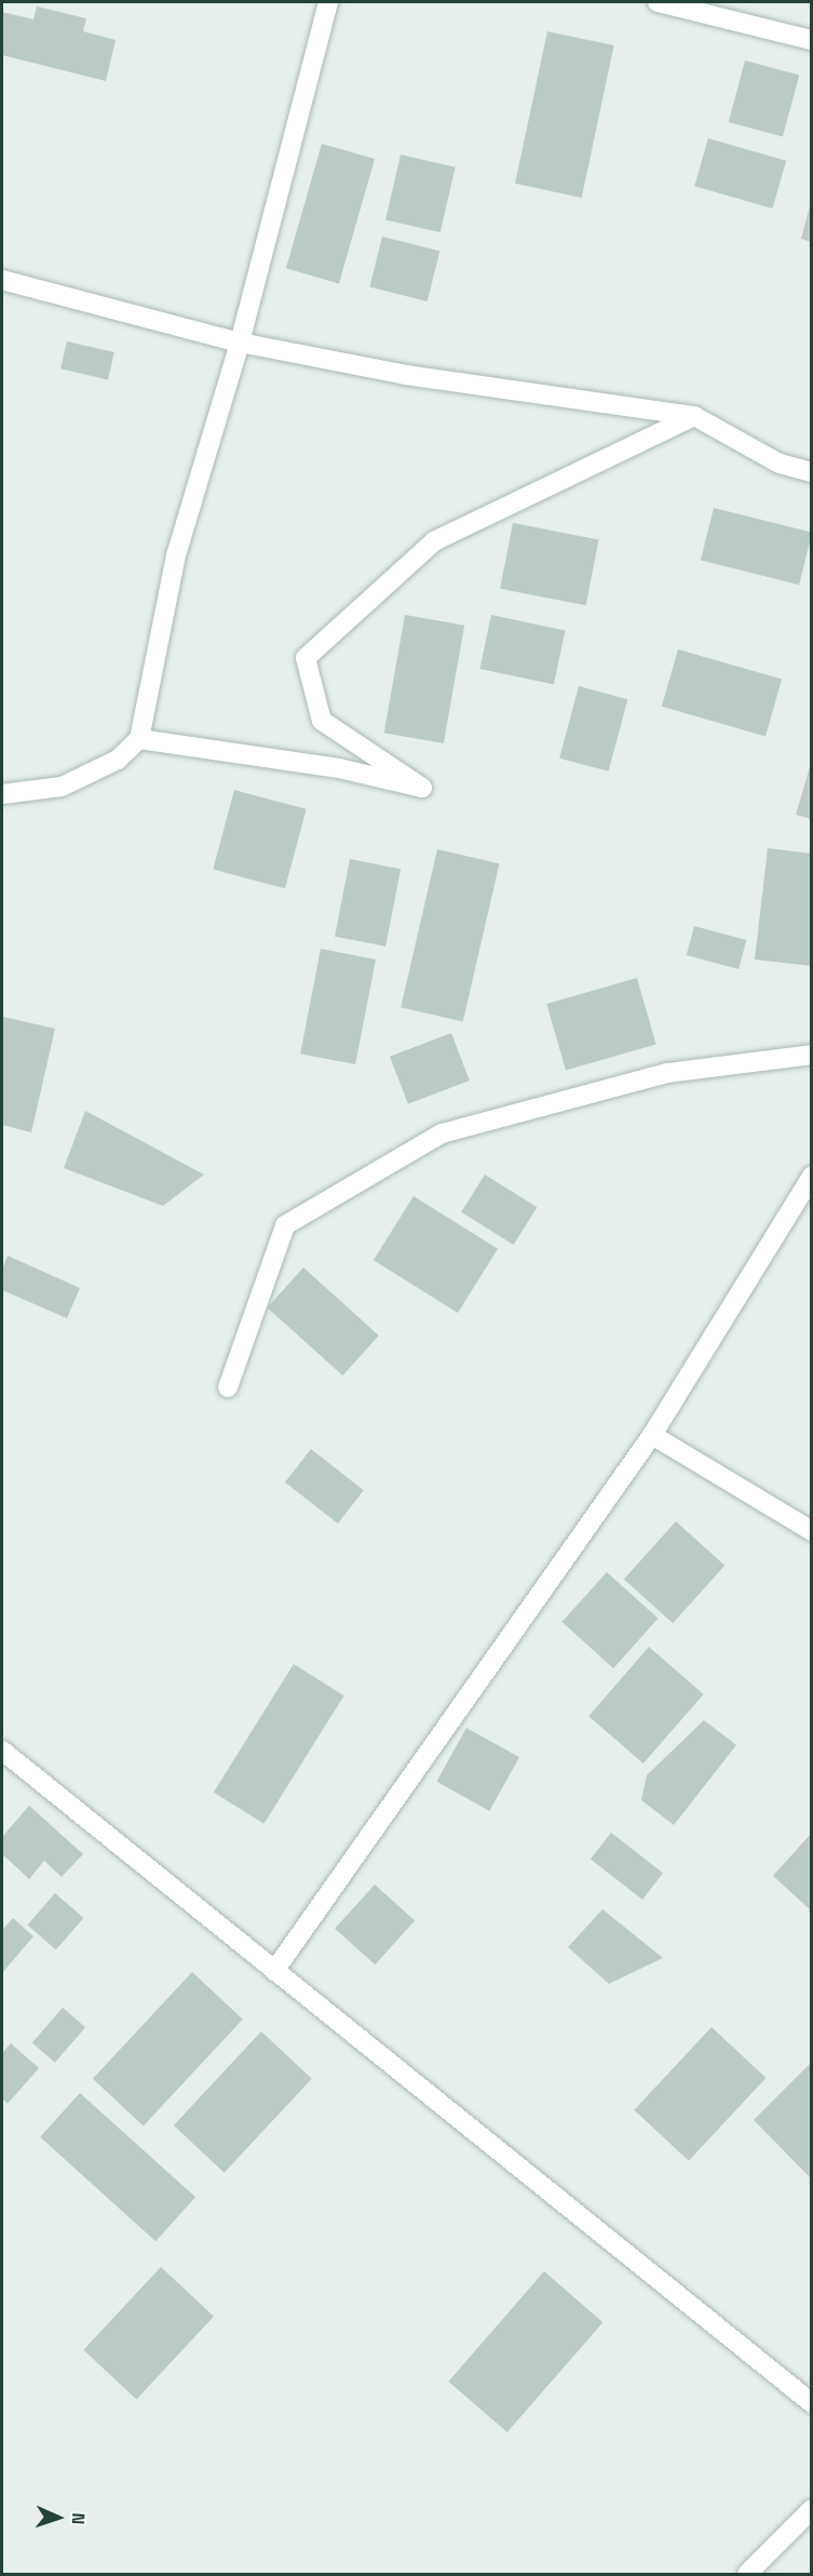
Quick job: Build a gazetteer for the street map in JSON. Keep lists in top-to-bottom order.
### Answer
{
  "north": "right"
}
